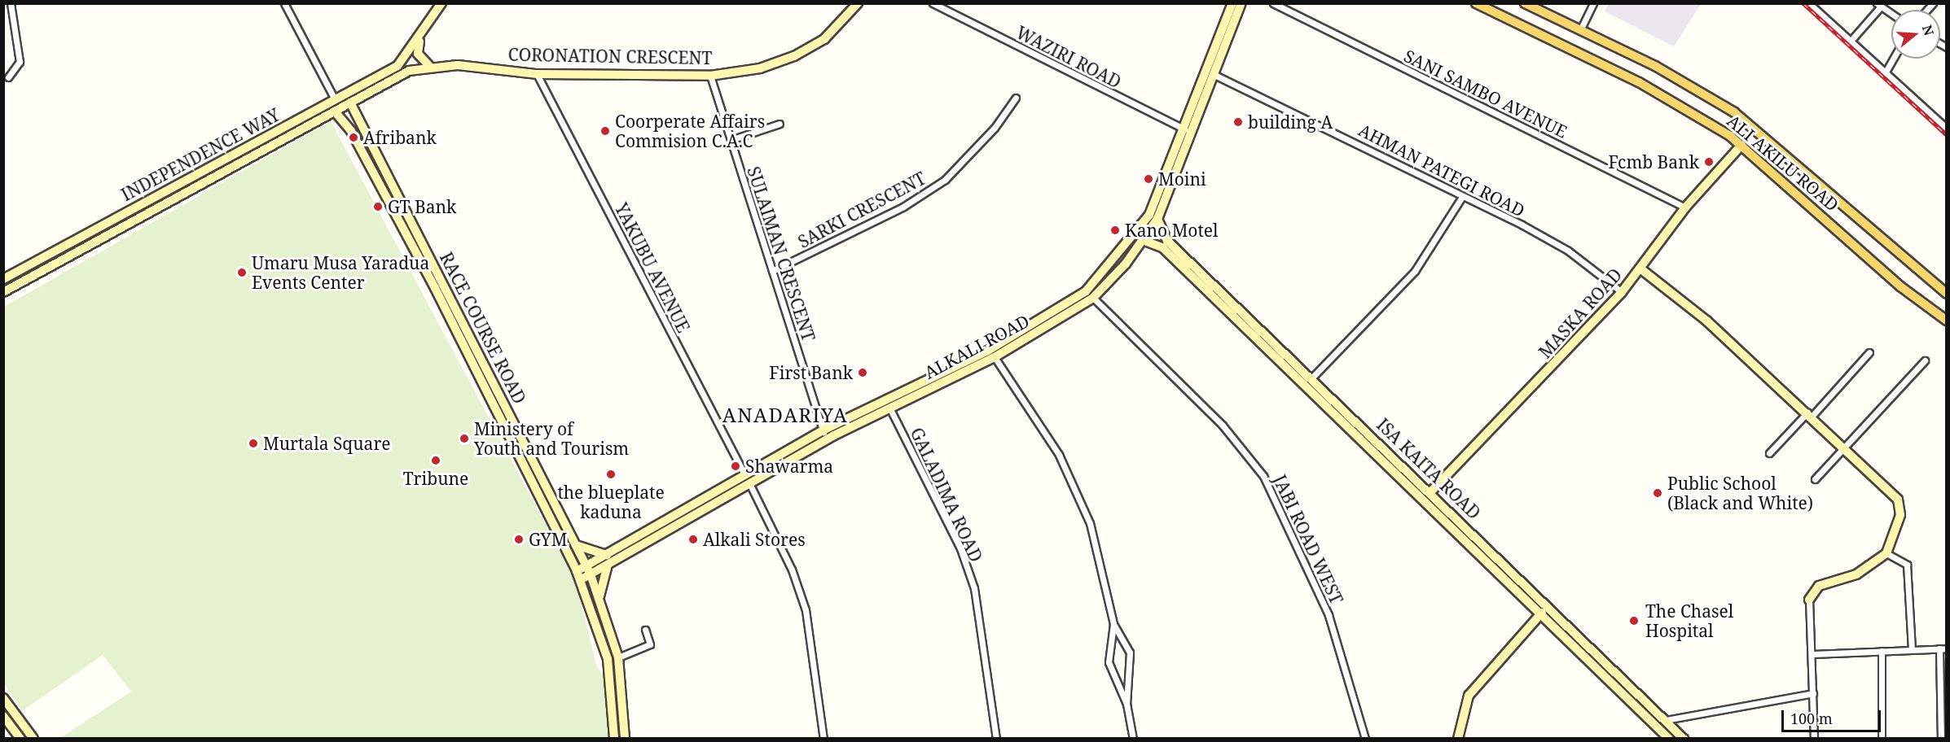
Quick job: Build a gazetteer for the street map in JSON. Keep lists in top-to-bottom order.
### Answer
{
  "streets": {
    "main road": [
      "CORONATION CRESCENT",
      "INDEPENDENCE WAY",
      "ALI AKILU ROAD",
      "MASKA ROAD",
      "RACE COURSE ROAD",
      "ALKALI ROAD",
      "ISA KAITA ROAD"
    ],
    "street": [
      "WAZIRI ROAD",
      "SANI SAMBO AVENUE",
      "AHMAN PATEGI ROAD",
      "SARKI CRESCENT",
      "SULAIMAN CRESCENT",
      "YAKUBU AVENUE",
      "GALADIMA ROAD",
      "JABI ROAD WEST"
    ]
  },
  "crossings": [
    ["CORONATION CRESCENT", "INDEPENDENCE WAY"],
    ["CORONATION CRESCENT", "SULAIMAN CRESCENT"],
    ["CORONATION CRESCENT", "YAKUBU AVENUE"],
    ["WAZIRI ROAD", "ALKALI ROAD"],
    ["SANI SAMBO AVENUE", "MASKA ROAD"],
    ["INDEPENDENCE WAY", "RACE COURSE ROAD"],
    ["ALI AKILU ROAD", "MASKA ROAD"],
    ["AHMAN PATEGI ROAD", "MASKA ROAD"],
    ["AHMAN PATEGI ROAD", "ALKALI ROAD"],
    ["SARKI CRESCENT", "SULAIMAN CRESCENT"],
    ["SULAIMAN CRESCENT", "ALKALI ROAD"],
    ["YAKUBU AVENUE", "ALKALI ROAD"],
    ["MASKA ROAD", "ISA KAITA ROAD"],
    ["RACE COURSE ROAD", "ALKALI ROAD"],
    ["ALKALI ROAD", "ISA KAITA ROAD"],
    ["ALKALI ROAD", "GALADIMA ROAD"],
    ["ALKALI ROAD", "JABI ROAD WEST"]
  ],
  "districts": ["ANADARIYA"],
  "places": [
    "building A",
    "Coorperate Affairs Commision C.A.C",
    "Afribank",
    "Fcmb Bank",
    "Moini",
    "GT Bank",
    "Kano Motel",
    "Umaru Musa Yaradua Events Center",
    "First Bank",
    "Ministery of Youth and Tourism",
    "Murtala Square",
    "Tribune",
    "Shawarma",
    "the blueplate kaduna",
    "Public School (Black and White)",
    "GYM",
    "Alkali Stores",
    "The Chasel Hospital"
  ],
  "scale_bar": "100 m",
  "north": "right"
}
